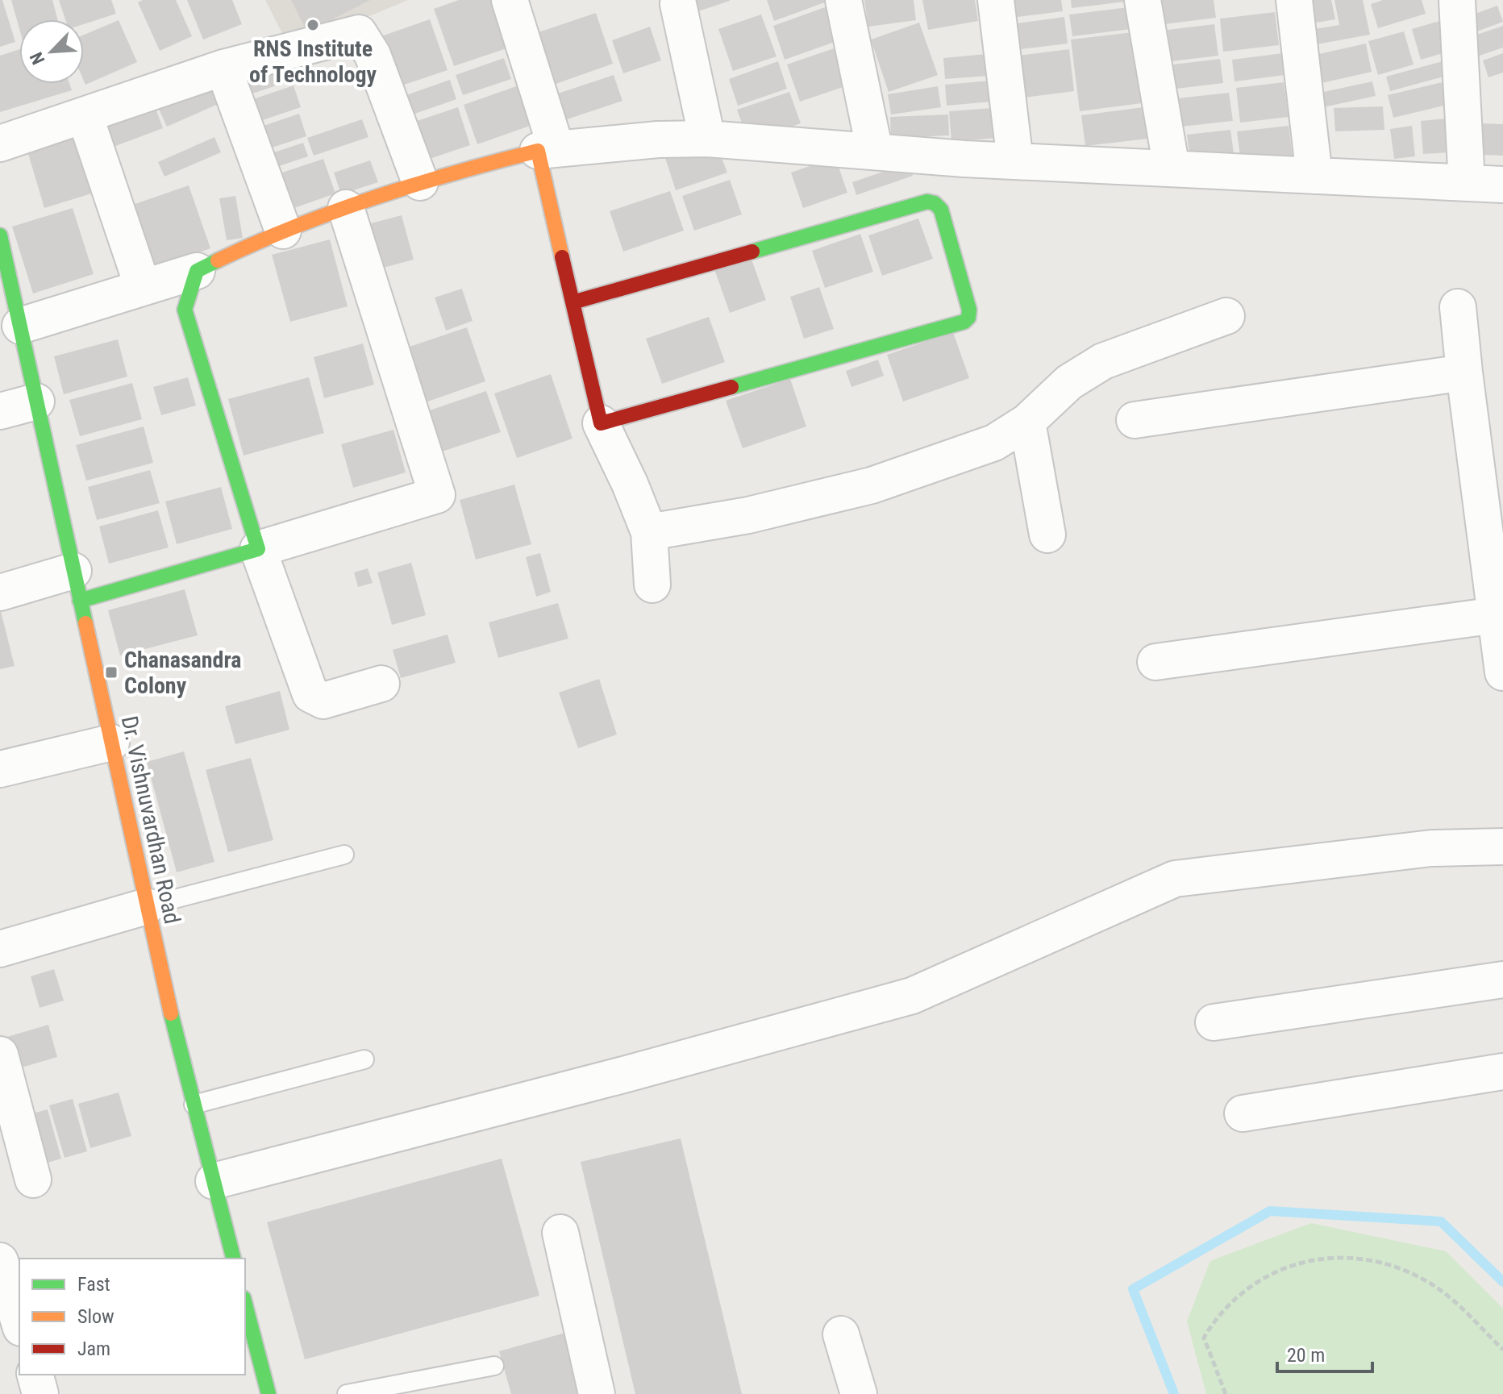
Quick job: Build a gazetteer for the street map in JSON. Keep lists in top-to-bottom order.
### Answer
{
  "streets": {
    "street": ["Dr. Vishnuvardhan Road"]
  },
  "places": {
    "other": ["RNS Institute of Technology"],
    "transit": ["Chanasandra Colony"]
  },
  "legend": ["Fast", "Slow", "Jam"],
  "scale_bar": "20 m",
  "north": "bottom left"
}
